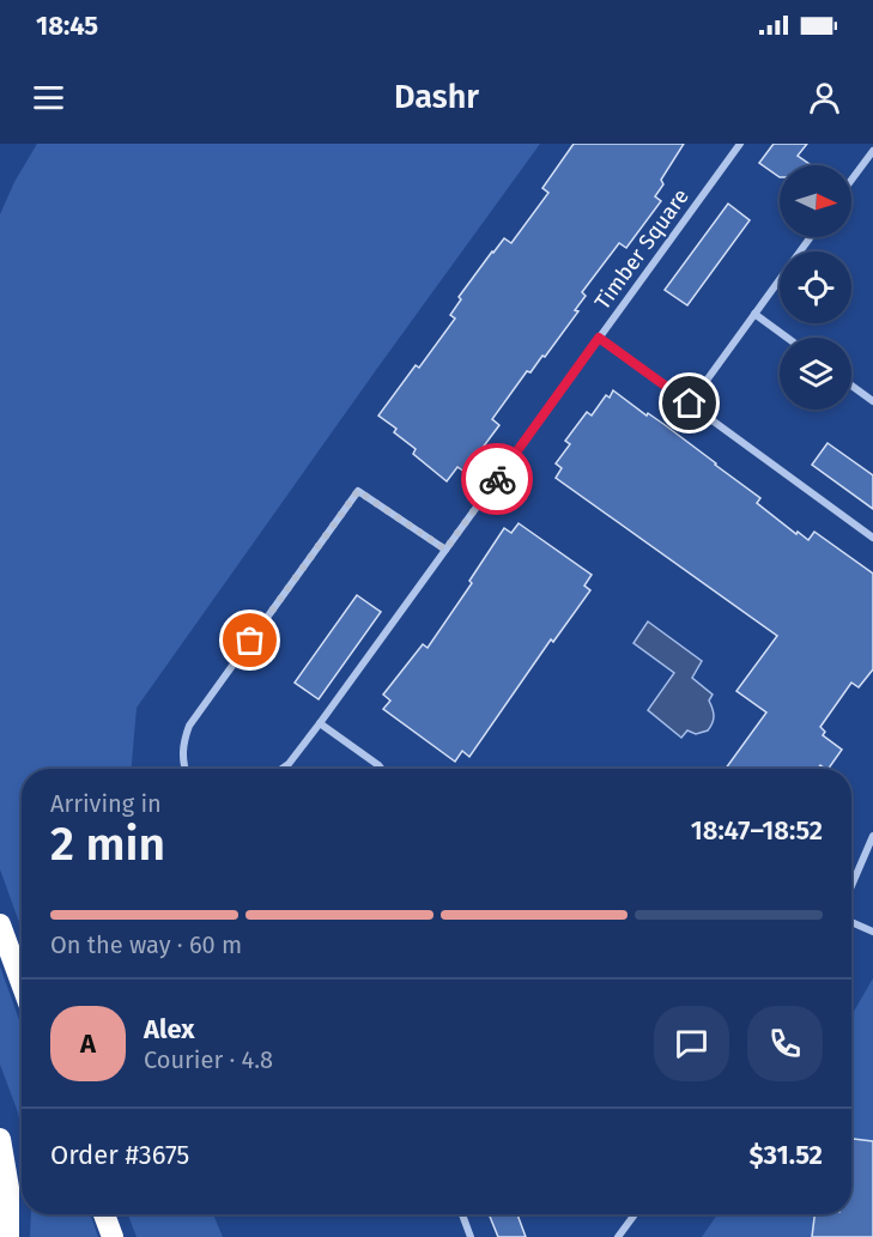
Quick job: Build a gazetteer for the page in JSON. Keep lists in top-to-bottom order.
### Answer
{
  "streets": {
    "street": ["Timber Square"]
  },
  "north": "right",
  "page": {
    "status": "18:45",
    "header": "Dashr",
    "heading": ["2 min", "Arriving in", "18:47–18:52"],
    "panel": [
      "Alex",
      "Courier · 4.8",
      "Order #3675",
      "$31.52"
    ],
    "bar": "On the way · 60 m",
    "round": "A"
  }
}
